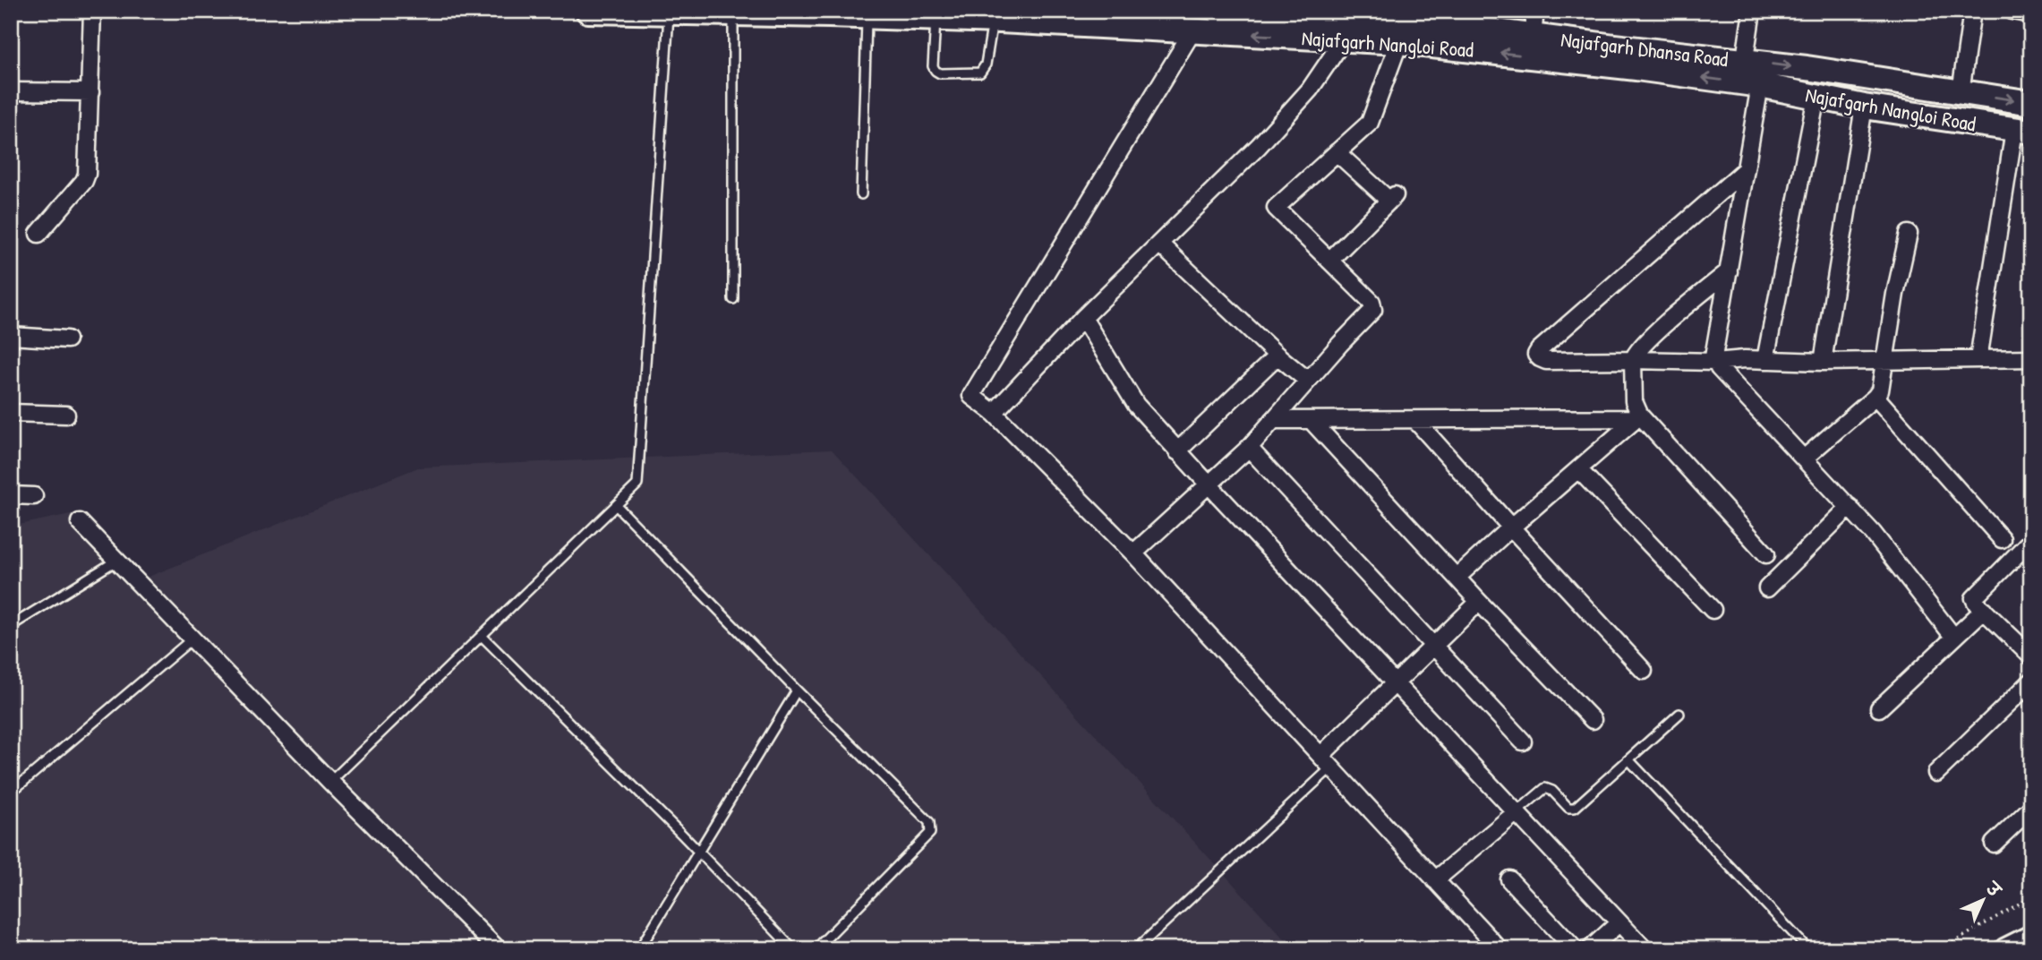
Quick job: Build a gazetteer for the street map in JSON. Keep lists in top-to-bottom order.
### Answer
{
  "streets": {
    "main road": ["Najafgarh Nangloi Road", "Najafgarh Dhansa Road"]
  },
  "crossings": [
    ["Najafgarh Nangloi Road", "Najafgarh Dhansa Road"]
  ],
  "one_way": ["Najafgarh Dhansa Road"],
  "north": "top right"
}
